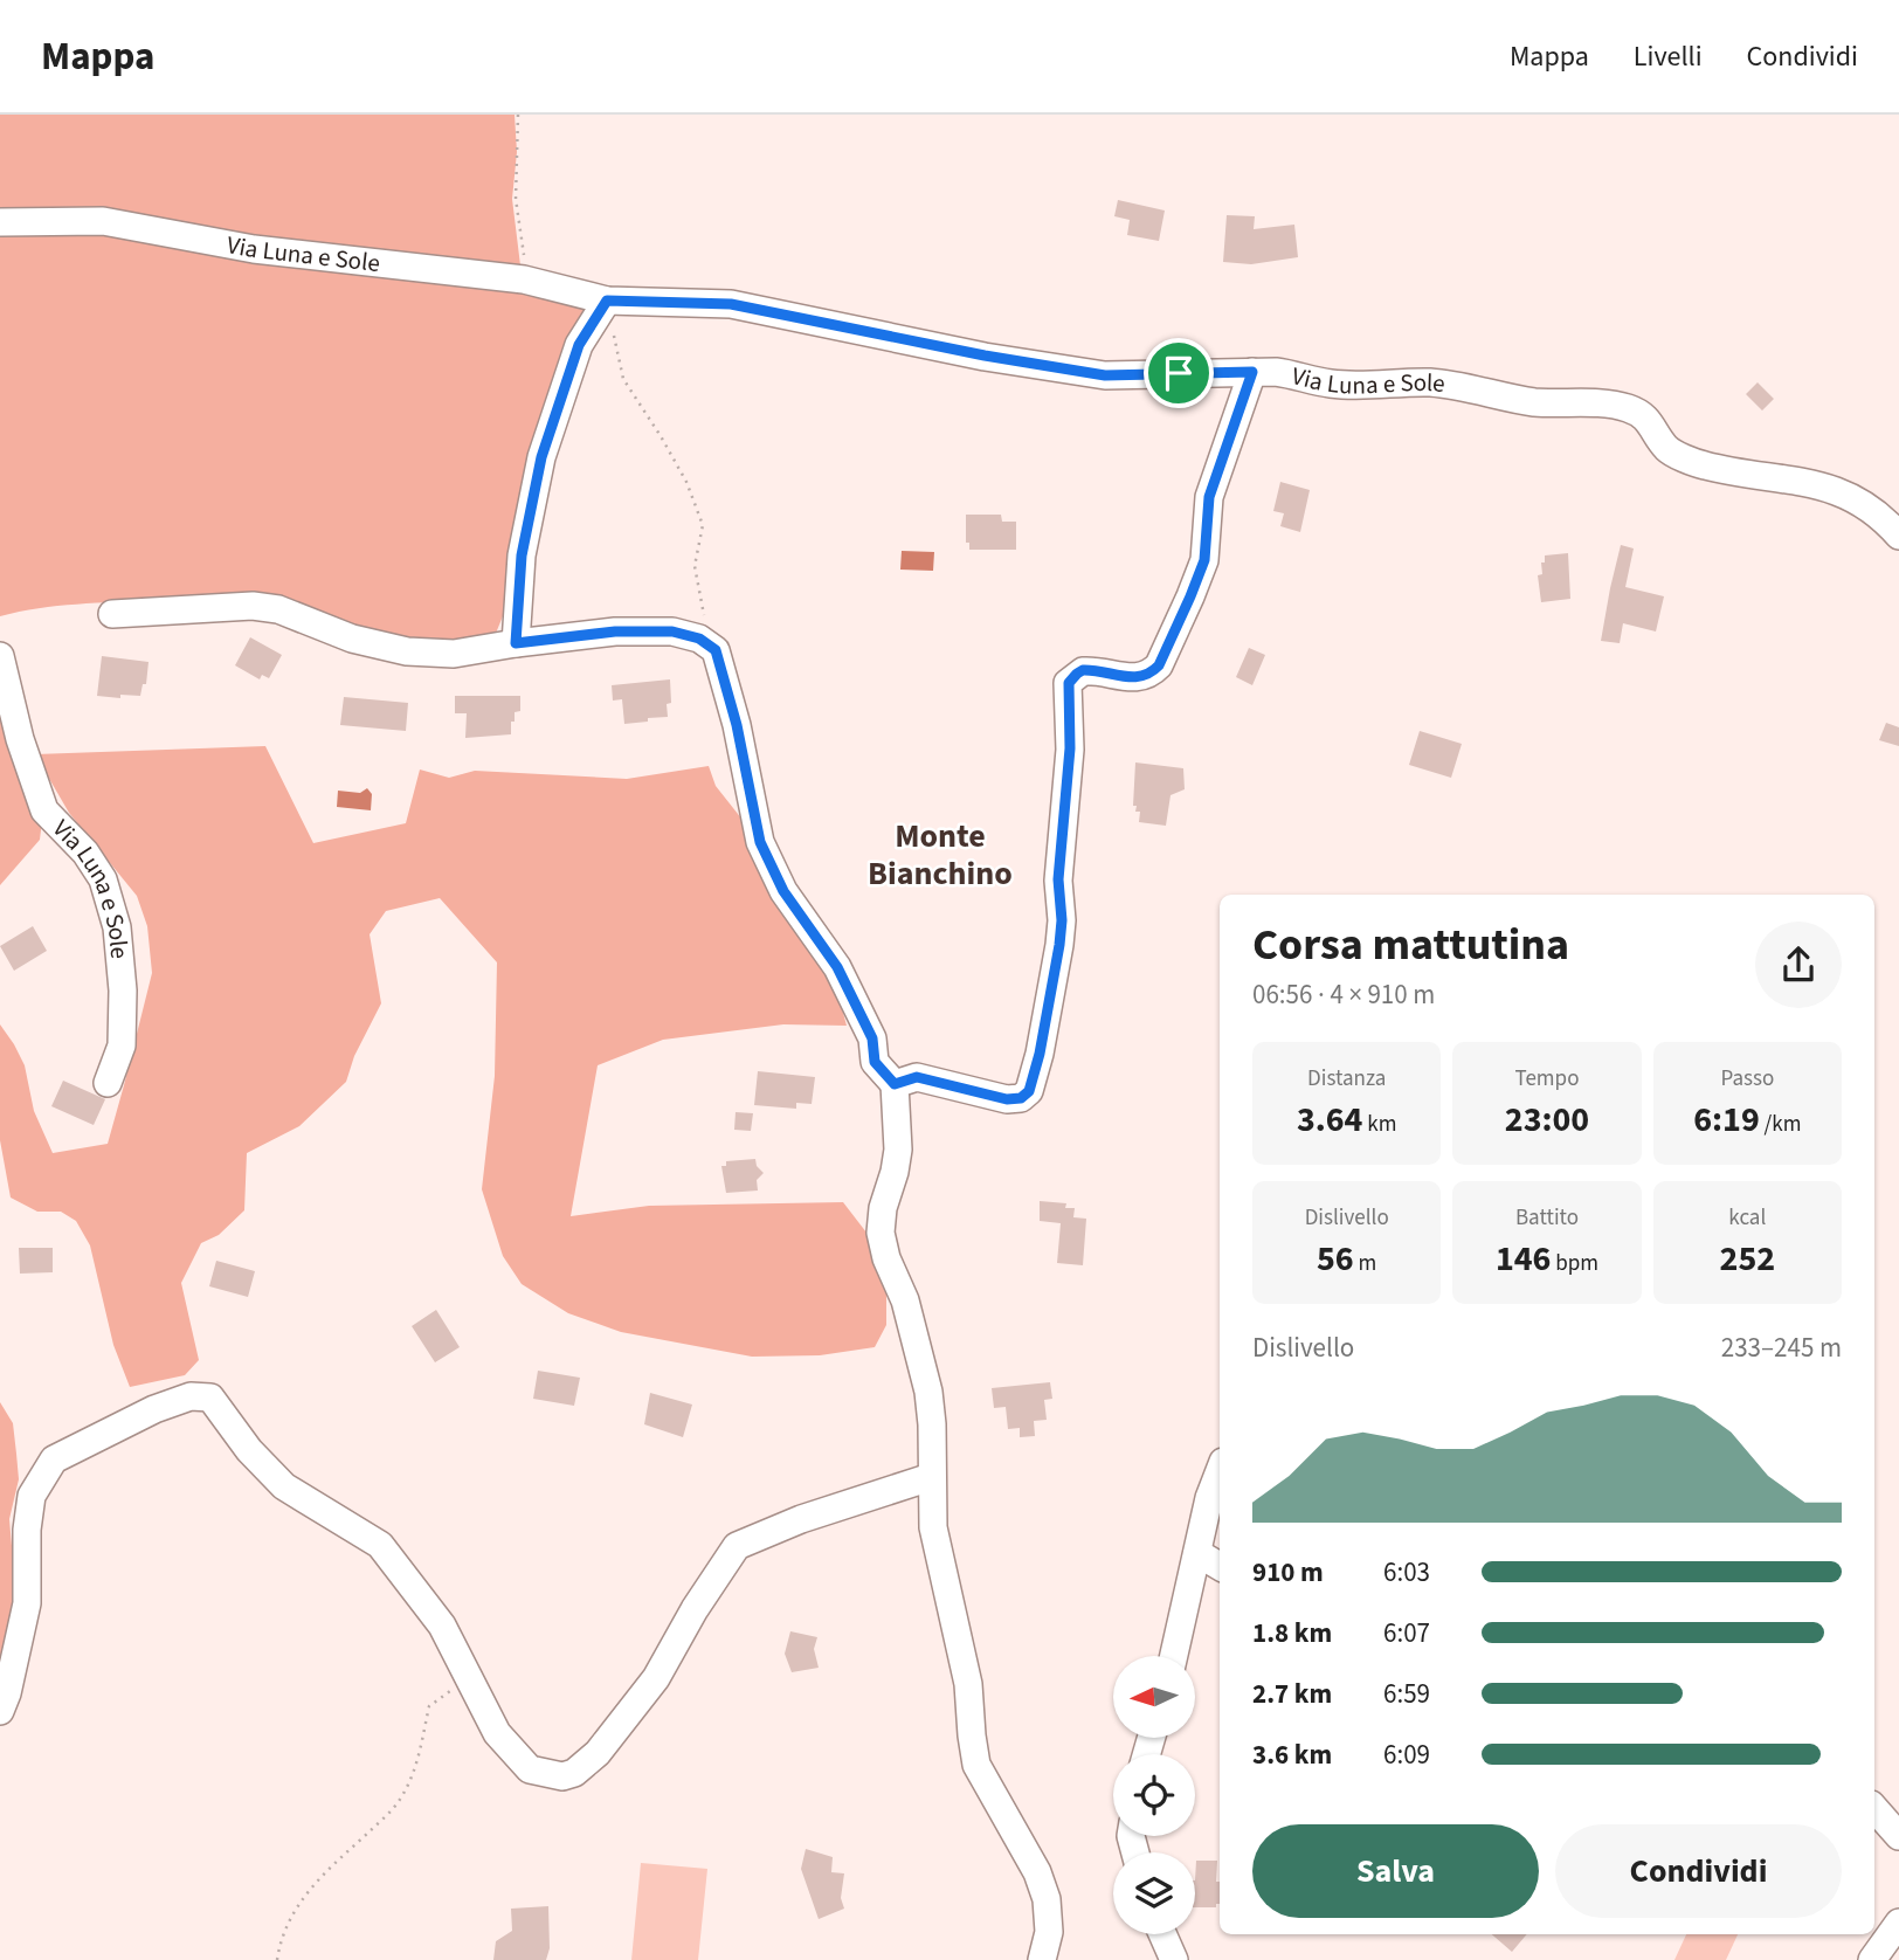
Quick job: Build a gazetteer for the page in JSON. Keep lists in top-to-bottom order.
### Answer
{
  "streets": {
    "street": ["Via Luna e Sole"]
  },
  "districts": ["Monte Bianchino"],
  "north": "left",
  "page": {
    "header": "Mappa",
    "nav": ["Mappa", "Livelli", "Condividi"],
    "heading": ["Corsa mattutina", "06:56 · 4 × 910 m"],
    "stats": [
      ["Distanza", "3.64 km"],
      ["Tempo", "23:00"],
      ["Passo", "6:19 /km"],
      ["Dislivello", "56 m"],
      ["Battito", "146 bpm"],
      ["kcal", "252"]
    ],
    "chart": ["Dislivello", "233–245 m"],
    "list": [
      {
        "name": "910 m",
        "note": "6:03"
      },
      {
        "name": "1.8 km",
        "note": "6:07"
      },
      {
        "name": "2.7 km",
        "note": "6:59"
      },
      {
        "name": "3.6 km",
        "note": "6:09"
      }
    ],
    "buttons": ["Salva", "Condividi"]
  }
}
